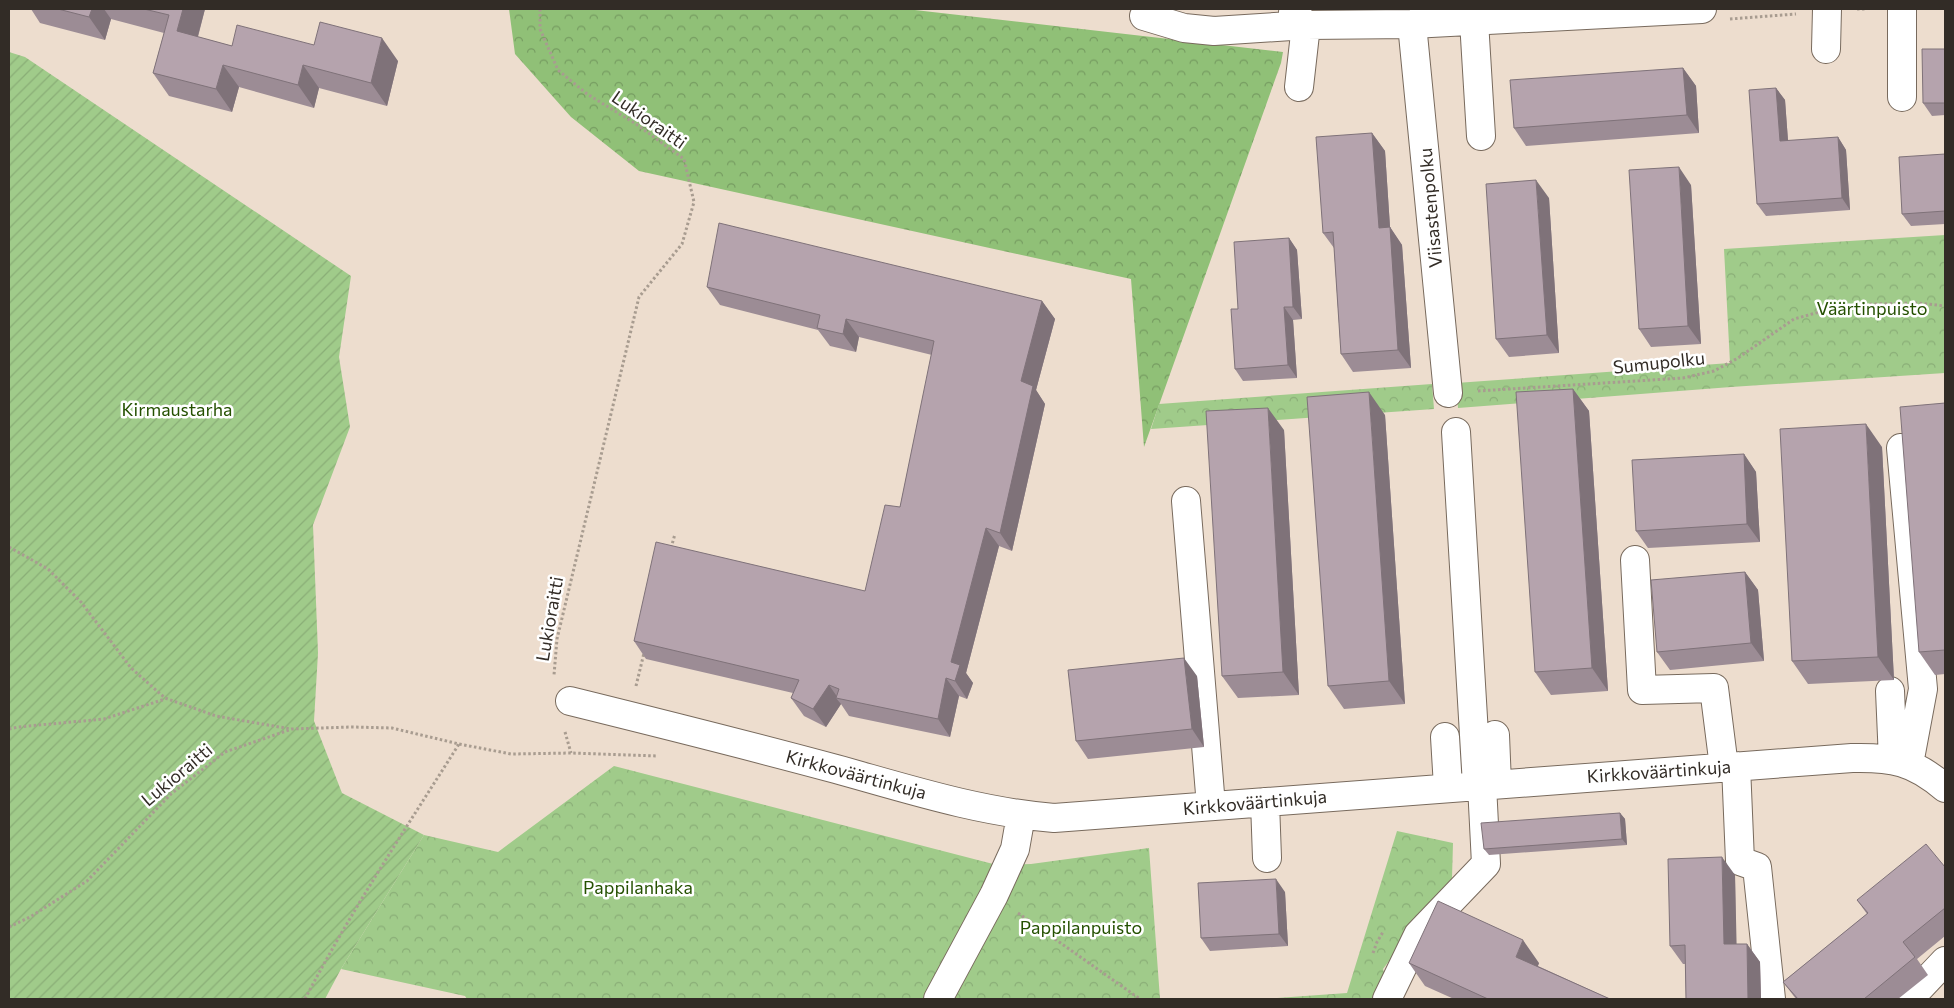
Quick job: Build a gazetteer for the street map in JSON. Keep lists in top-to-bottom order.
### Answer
{
  "streets": {
    "street": ["Viisastenpolku", "Kirkkoväärtinkuja"],
    "path": ["Lukioraitti", "Sumupolku"]
  },
  "crossings": [
    ["Lukioraitti", "Kirkkoväärtinkuja"],
    ["Viisastenpolku", "Sumupolku"]
  ],
  "parks": [
    "Väärtinpuisto",
    "Kirmaustarha",
    "Pappilanhaka",
    "Pappilanpuisto"
  ]
}
